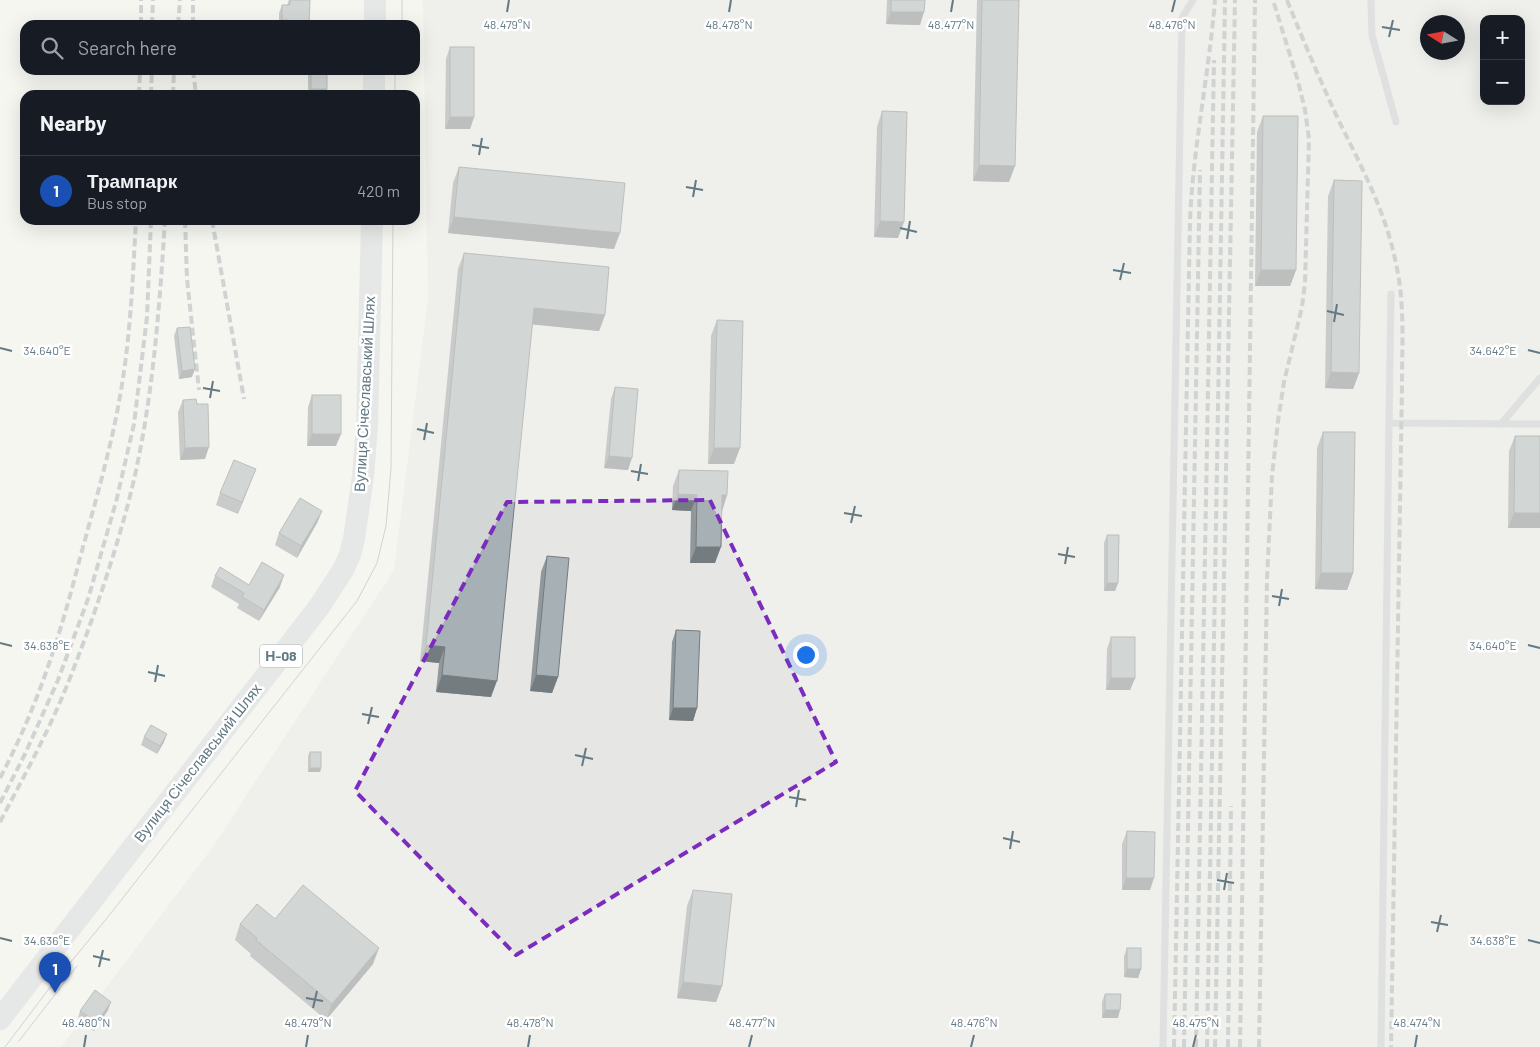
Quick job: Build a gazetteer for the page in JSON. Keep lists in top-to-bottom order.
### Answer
{
  "streets": {
    "main road": ["Вулиця Січеславський Шлях", "Н-08"]
  },
  "north": "left",
  "page": {
    "map_buttons": ["+", "−"],
    "search": "Search here",
    "heading": "Nearby",
    "list": [
      {
        "mark": "1",
        "name": "Трампарк",
        "note": "Bus stop",
        "value": "420 m"
      }
    ],
    "pins": "1"
  },
  "coordinates": [
    "48.479°N",
    "48.478°N",
    "48.477°N",
    "48.476°N",
    "34.642°E",
    "34.640°E",
    "34.638°E",
    "34.636°E",
    "48.480°N",
    "48.475°N",
    "48.474°N"
  ]
}
